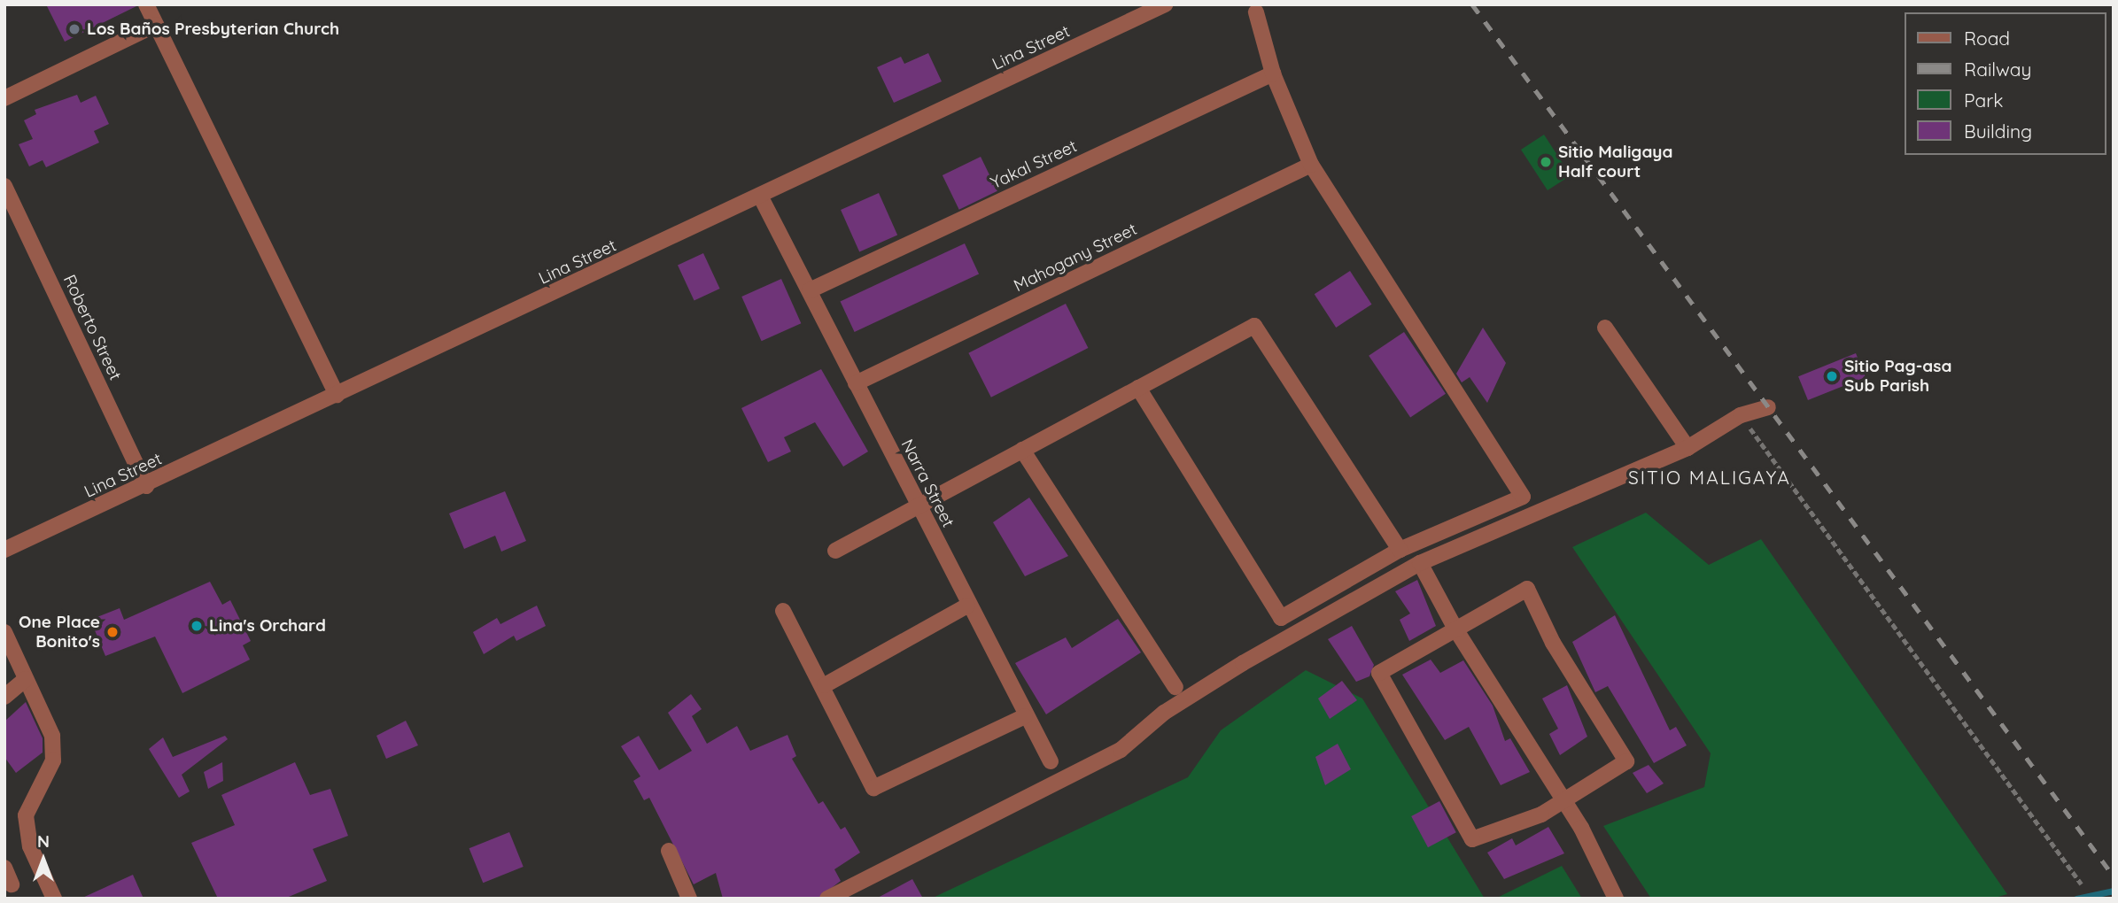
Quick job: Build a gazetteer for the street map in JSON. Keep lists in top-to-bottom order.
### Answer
{
  "streets": {
    "street": [
      "Lina Street",
      "Yakal Street",
      "Mahogany Street",
      "Roberto Street",
      "Narra Street"
    ]
  },
  "crossings": [
    ["Lina Street", "Roberto Street"],
    ["Lina Street", "Narra Street"],
    ["Yakal Street", "Narra Street"],
    ["Mahogany Street", "Narra Street"]
  ],
  "districts": ["SITIO MALIGAYA"],
  "places": [
    "Los Baños Presbyterian Church",
    "Sitio Maligaya Half court",
    "Sitio Pag-asa Sub Parish",
    "Lina's Orchard",
    "One Place Bonito's"
  ],
  "legend": [
    "Road",
    "Railway",
    "Park",
    "Building"
  ],
  "north": "top"
}
